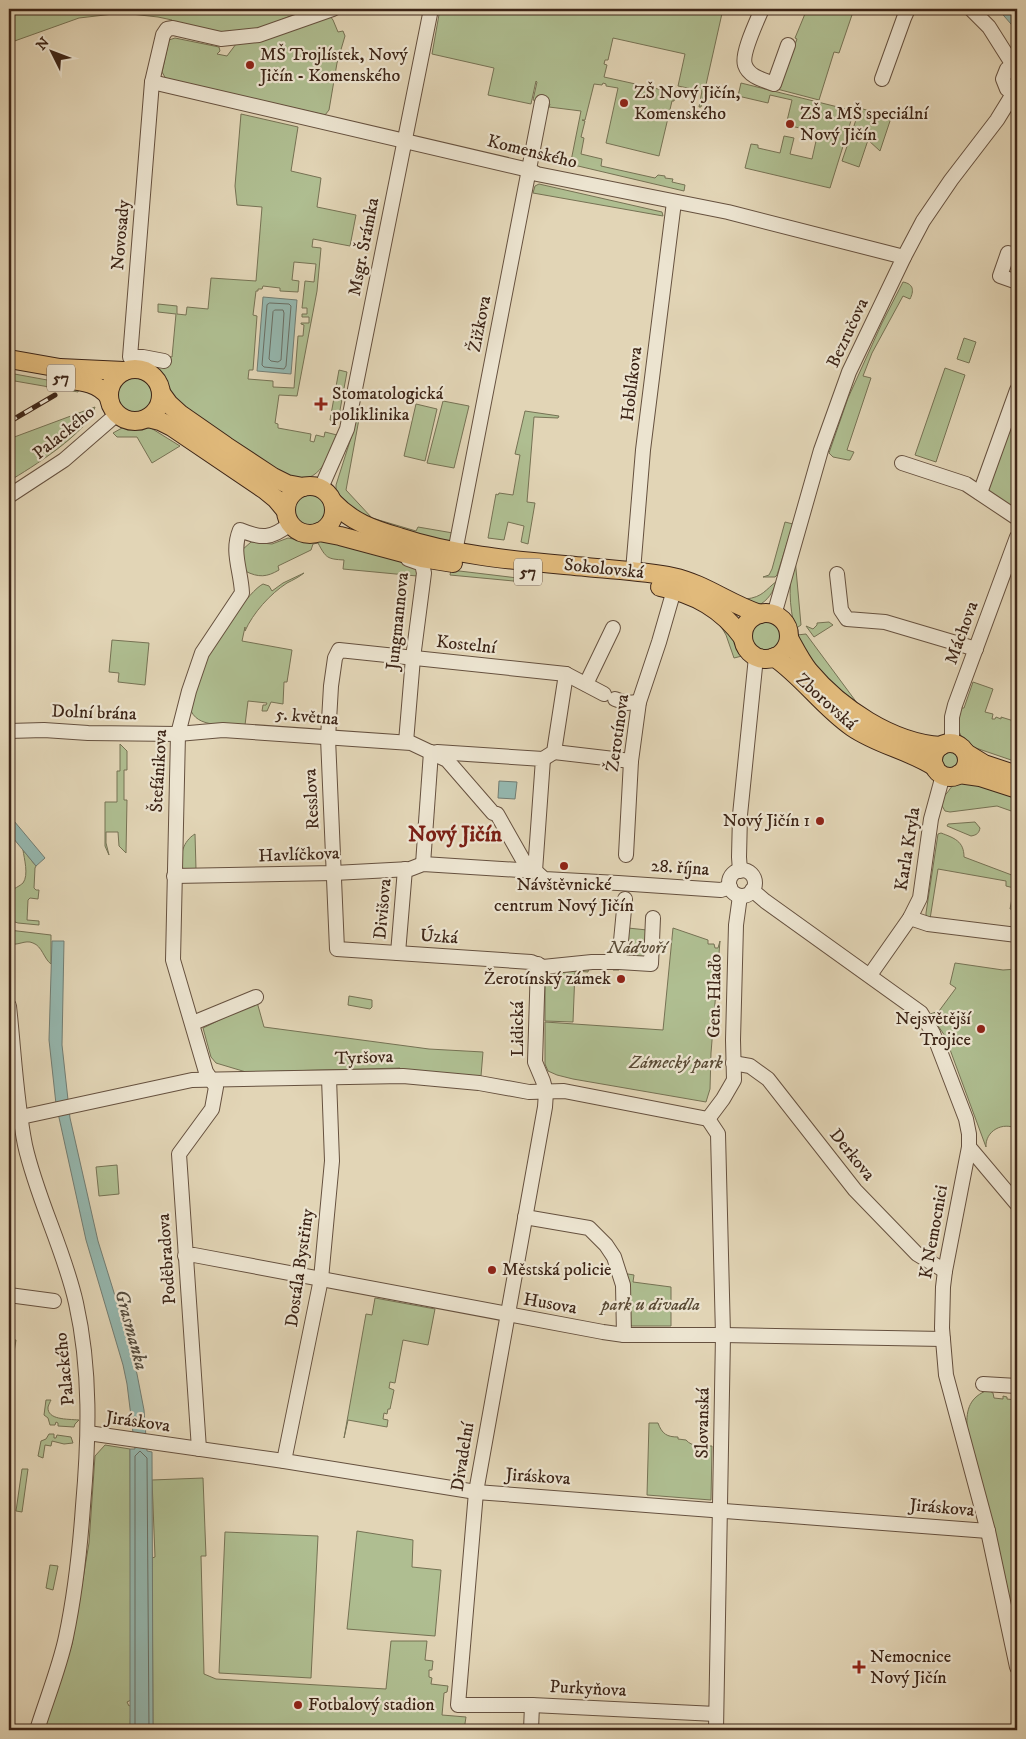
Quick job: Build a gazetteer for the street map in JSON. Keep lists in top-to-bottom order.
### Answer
{
  "streets": {
    "main road": ["57", "Sokolovská", "Zborovská"],
    "street": [
      "Komenského",
      "Novosady",
      "Msgr. Šrámka",
      "Žižkova",
      "Bezručova",
      "Hoblíkova",
      "Palackého",
      "Jungmannova",
      "Máchova",
      "Kostelní",
      "Dolní brána",
      "5. května",
      "Žerotínova",
      "Štefánikova",
      "Resslova",
      "Karla Kryla",
      "Havlíčkova",
      "28. října",
      "Divišova",
      "Úzká",
      "Gen. Hlaďo",
      "Lidická",
      "Tyršova",
      "Derkova",
      "K Nemocnici",
      "Poděbradova",
      "Dostála Bystřiny",
      "Husova",
      "Jiráskova",
      "Slovanská",
      "Divadelní",
      "Purkyňova"
    ]
  },
  "crossings": [
    ["Komenského", "Novosady"],
    ["Komenského", "Msgr. Šrámka"],
    ["Komenského", "Žižkova"],
    ["Komenského", "Bezručova"],
    ["Komenského", "Hoblíkova"],
    ["Msgr. Šrámka", "57"],
    ["Msgr. Šrámka", "Sokolovská"],
    ["Msgr. Šrámka", "Štefánikova"],
    ["Žižkova", "Sokolovská"],
    ["Bezručova", "57"],
    ["Bezručova", "Sokolovská"],
    ["Bezručova", "Zborovská"],
    ["57", "Palackého"],
    ["57", "Sokolovská"],
    ["57", "Zborovská"],
    ["57", "Štefánikova"],
    ["Hoblíkova", "Sokolovská"],
    ["Palackého", "Tyršova"],
    ["Palackého", "Jiráskova"],
    ["Sokolovská", "Jungmannova"],
    ["Sokolovská", "Zborovská"],
    ["Sokolovská", "Žerotínova"],
    ["Sokolovská", "Štefánikova"],
    ["Jungmannova", "Kostelní"],
    ["Jungmannova", "5. května"],
    ["Máchova", "Zborovská"],
    ["Kostelní", "Žerotínova"],
    ["Kostelní", "Resslova"],
    ["Zborovská", "Karla Kryla"],
    ["Dolní brána", "5. května"],
    ["Dolní brána", "Štefánikova"],
    ["5. května", "Štefánikova"],
    ["5. května", "Resslova"],
    ["Štefánikova", "Havlíčkova"],
    ["Štefánikova", "Tyršova"],
    ["Štefánikova", "Poděbradova"],
    ["Resslova", "Havlíčkova"],
    ["Resslova", "Úzká"],
    ["Karla Kryla", "K Nemocnici"],
    ["Havlíčkova", "28. října"],
    ["Havlíčkova", "Divišova"],
    ["28. října", "Gen. Hlaďo"],
    ["28. října", "K Nemocnici"],
    ["Divišova", "Úzká"],
    ["Úzká", "Lidická"],
    ["Gen. Hlaďo", "Tyršova"],
    ["Gen. Hlaďo", "Derkova"],
    ["Gen. Hlaďo", "K Nemocnici"],
    ["Gen. Hlaďo", "Slovanská"],
    ["Lidická", "Tyršova"],
    ["Lidická", "Divadelní"],
    ["Tyršova", "Poděbradova"],
    ["Tyršova", "Dostála Bystřiny"],
    ["Tyršova", "Slovanská"],
    ["Tyršova", "Divadelní"],
    ["Derkova", "K Nemocnici"],
    ["K Nemocnici", "Husova"],
    ["K Nemocnici", "Jiráskova"],
    ["Poděbradova", "Husova"],
    ["Poděbradova", "Jiráskova"],
    ["Dostála Bystřiny", "Husova"],
    ["Dostála Bystřiny", "Jiráskova"],
    ["Husova", "Slovanská"],
    ["Husova", "Divadelní"],
    ["Jiráskova", "Slovanská"],
    ["Jiráskova", "Divadelní"],
    ["Slovanská", "Purkyňova"],
    ["Divadelní", "Purkyňova"]
  ],
  "districts": ["Nový Jičín"],
  "water": ["Grasmanka"],
  "parks": ["Nádvoří", "Zámecký park", "park u divadla"],
  "places": {
    "other": [
      "MŠ Trojlístek, Nový Jičín - Komenského",
      "ZŠ Nový Jičín, Komenského",
      "ZŠ a MŠ speciální Nový Jičín",
      "Nový Jičín 1",
      "Návštěvnické centrum Nový Jičín",
      "Žerotínský zámek",
      "Nejsvětější Trojice",
      "Městská policie",
      "Fotbalový stadion"
    ],
    "health": ["Stomatologická poliklinika", "Nemocnice Nový Jičín"]
  },
  "north": "top left"
}
